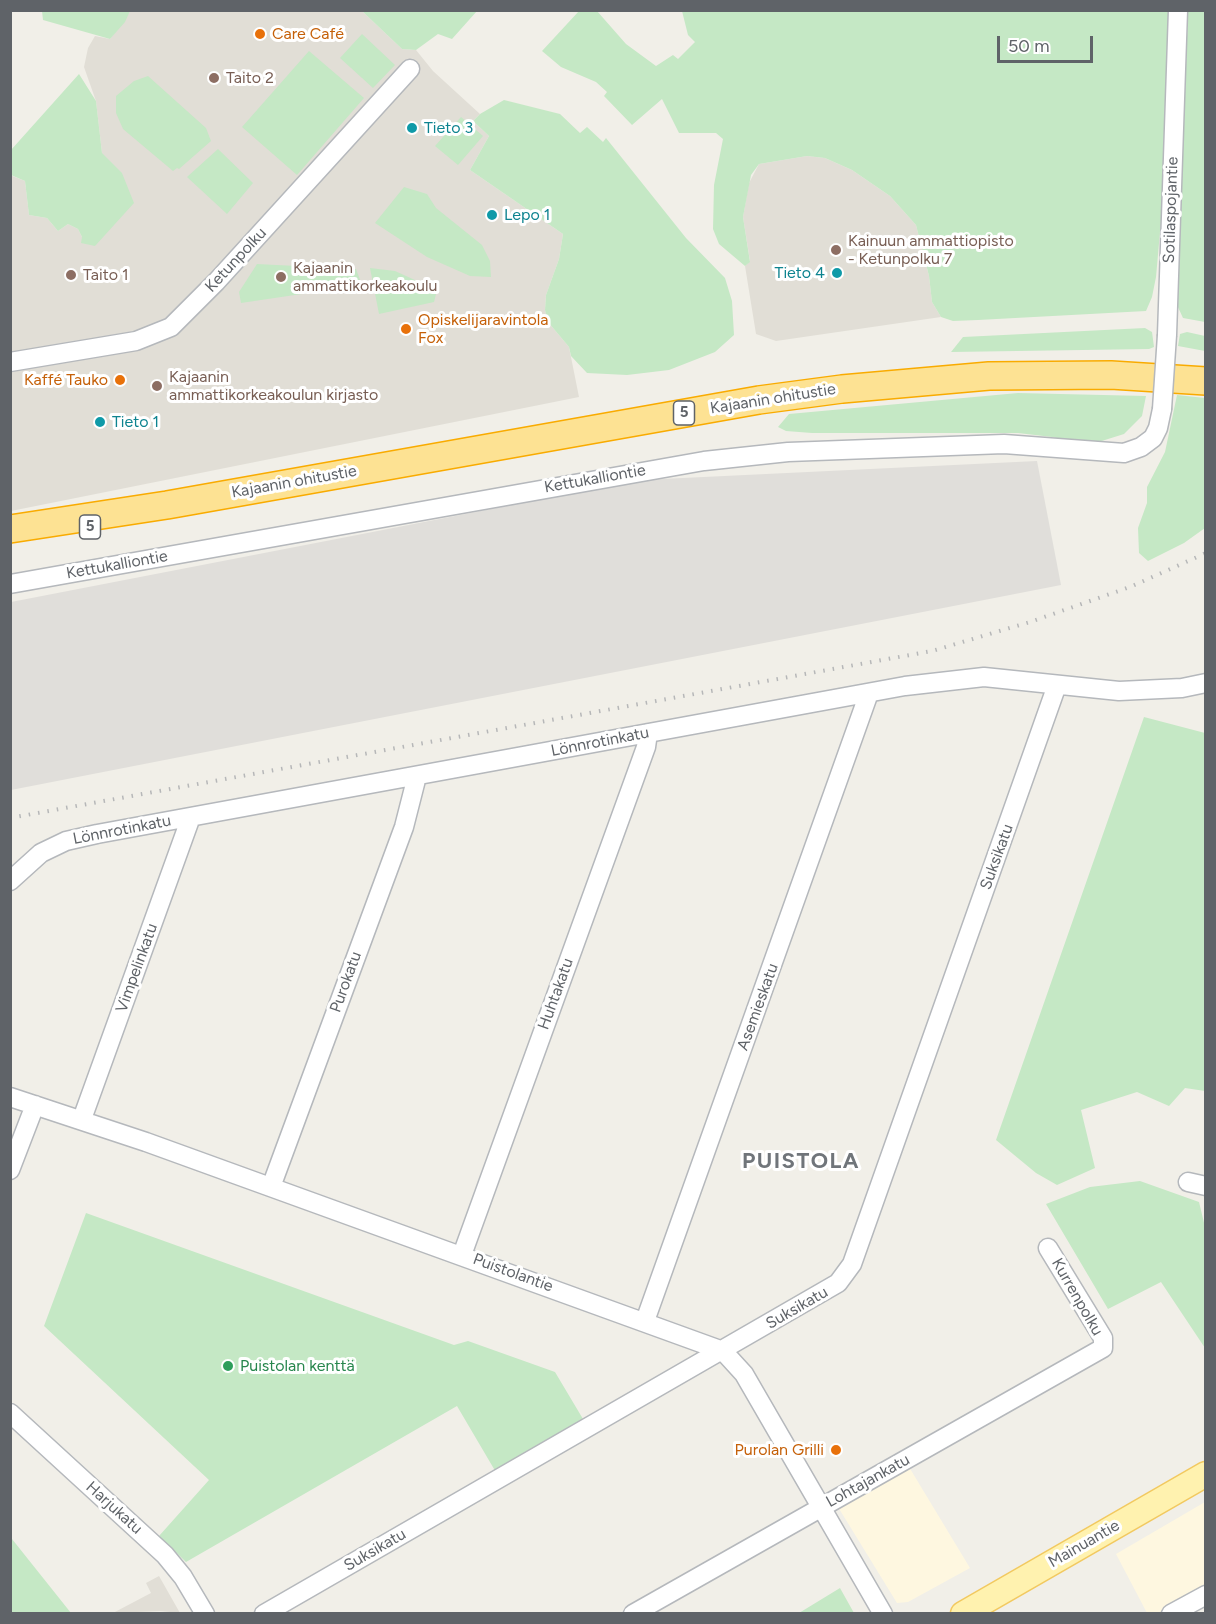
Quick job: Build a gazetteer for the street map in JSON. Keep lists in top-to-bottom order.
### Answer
{
  "streets": {
    "highway": ["Kajaanin ohitustie", "5"],
    "main road": ["Mainuantie"],
    "street": [
      "Sotilaspojantie",
      "Ketunpolku",
      "Kettukalliontie",
      "Lönnrotinkatu",
      "Suksikatu",
      "Vimpelinkatu",
      "Purokatu",
      "Huhtakatu",
      "Asemieskatu",
      "Puistolantie",
      "Kurrenpolku",
      "Lohtajankatu",
      "Harjukatu"
    ]
  },
  "crossings": [
    ["Sotilaspojantie", "Kettukalliontie"],
    ["Lönnrotinkatu", "Suksikatu"],
    ["Lönnrotinkatu", "Vimpelinkatu"],
    ["Lönnrotinkatu", "Purokatu"],
    ["Lönnrotinkatu", "Huhtakatu"],
    ["Lönnrotinkatu", "Asemieskatu"],
    ["Suksikatu", "Puistolantie"],
    ["Vimpelinkatu", "Puistolantie"],
    ["Purokatu", "Puistolantie"],
    ["Huhtakatu", "Puistolantie"],
    ["Asemieskatu", "Puistolantie"],
    ["Puistolantie", "Lohtajankatu"],
    ["Kurrenpolku", "Lohtajankatu"]
  ],
  "districts": ["PUISTOLA"],
  "places": [
    "Care Café",
    "Taito 2",
    "Tieto 3",
    "Lepo 1",
    "Kainuun ammattiopisto - Ketunpolku 7",
    "Tieto 4",
    "Taito 1",
    "Kajaanin ammattikorkeakoulu",
    "Opiskelijaravintola Fox",
    "Kaffé Tauko",
    "Kajaanin ammattikorkeakoulun kirjasto",
    "Tieto 1",
    "Puistolan kenttä",
    "Purolan Grilli"
  ],
  "scale_bar": "50 m"
}
